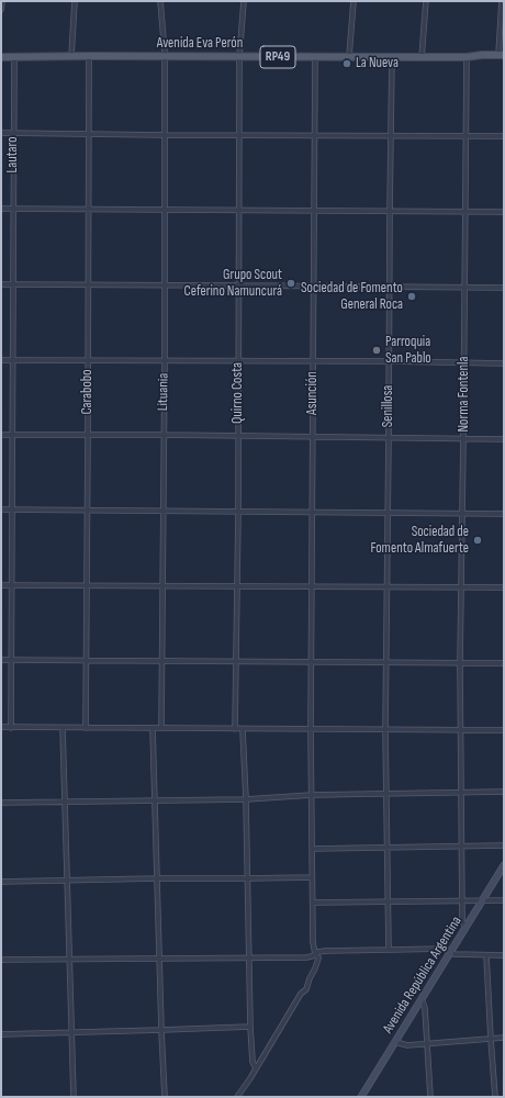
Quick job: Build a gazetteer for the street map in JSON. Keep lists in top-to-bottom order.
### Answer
{
  "streets": {
    "main road": ["Avenida Eva Perón", "RP49", "Avenida República Argentina"],
    "street": [
      "Lautaro",
      "Carabobo",
      "Lituania",
      "Quirno Costa",
      "Asunción",
      "Norma Fontenla",
      "Senillosa"
    ]
  },
  "crossings": [
    ["Avenida Eva Perón", "Lautaro"],
    ["Avenida Eva Perón", "Carabobo"],
    ["Avenida Eva Perón", "Lituania"],
    ["Avenida Eva Perón", "Quirno Costa"],
    ["Avenida Eva Perón", "Asunción"],
    ["Avenida Eva Perón", "Norma Fontenla"],
    ["Avenida Eva Perón", "Senillosa"],
    ["Norma Fontenla", "Avenida República Argentina"]
  ],
  "places": [
    "La Nueva",
    "Grupo Scout Ceferino Namuncurá",
    "Sociedad de Fomento General Roca",
    "Parroquia San Pablo",
    "Sociedad de Fomento Almafuerte"
  ]
}
